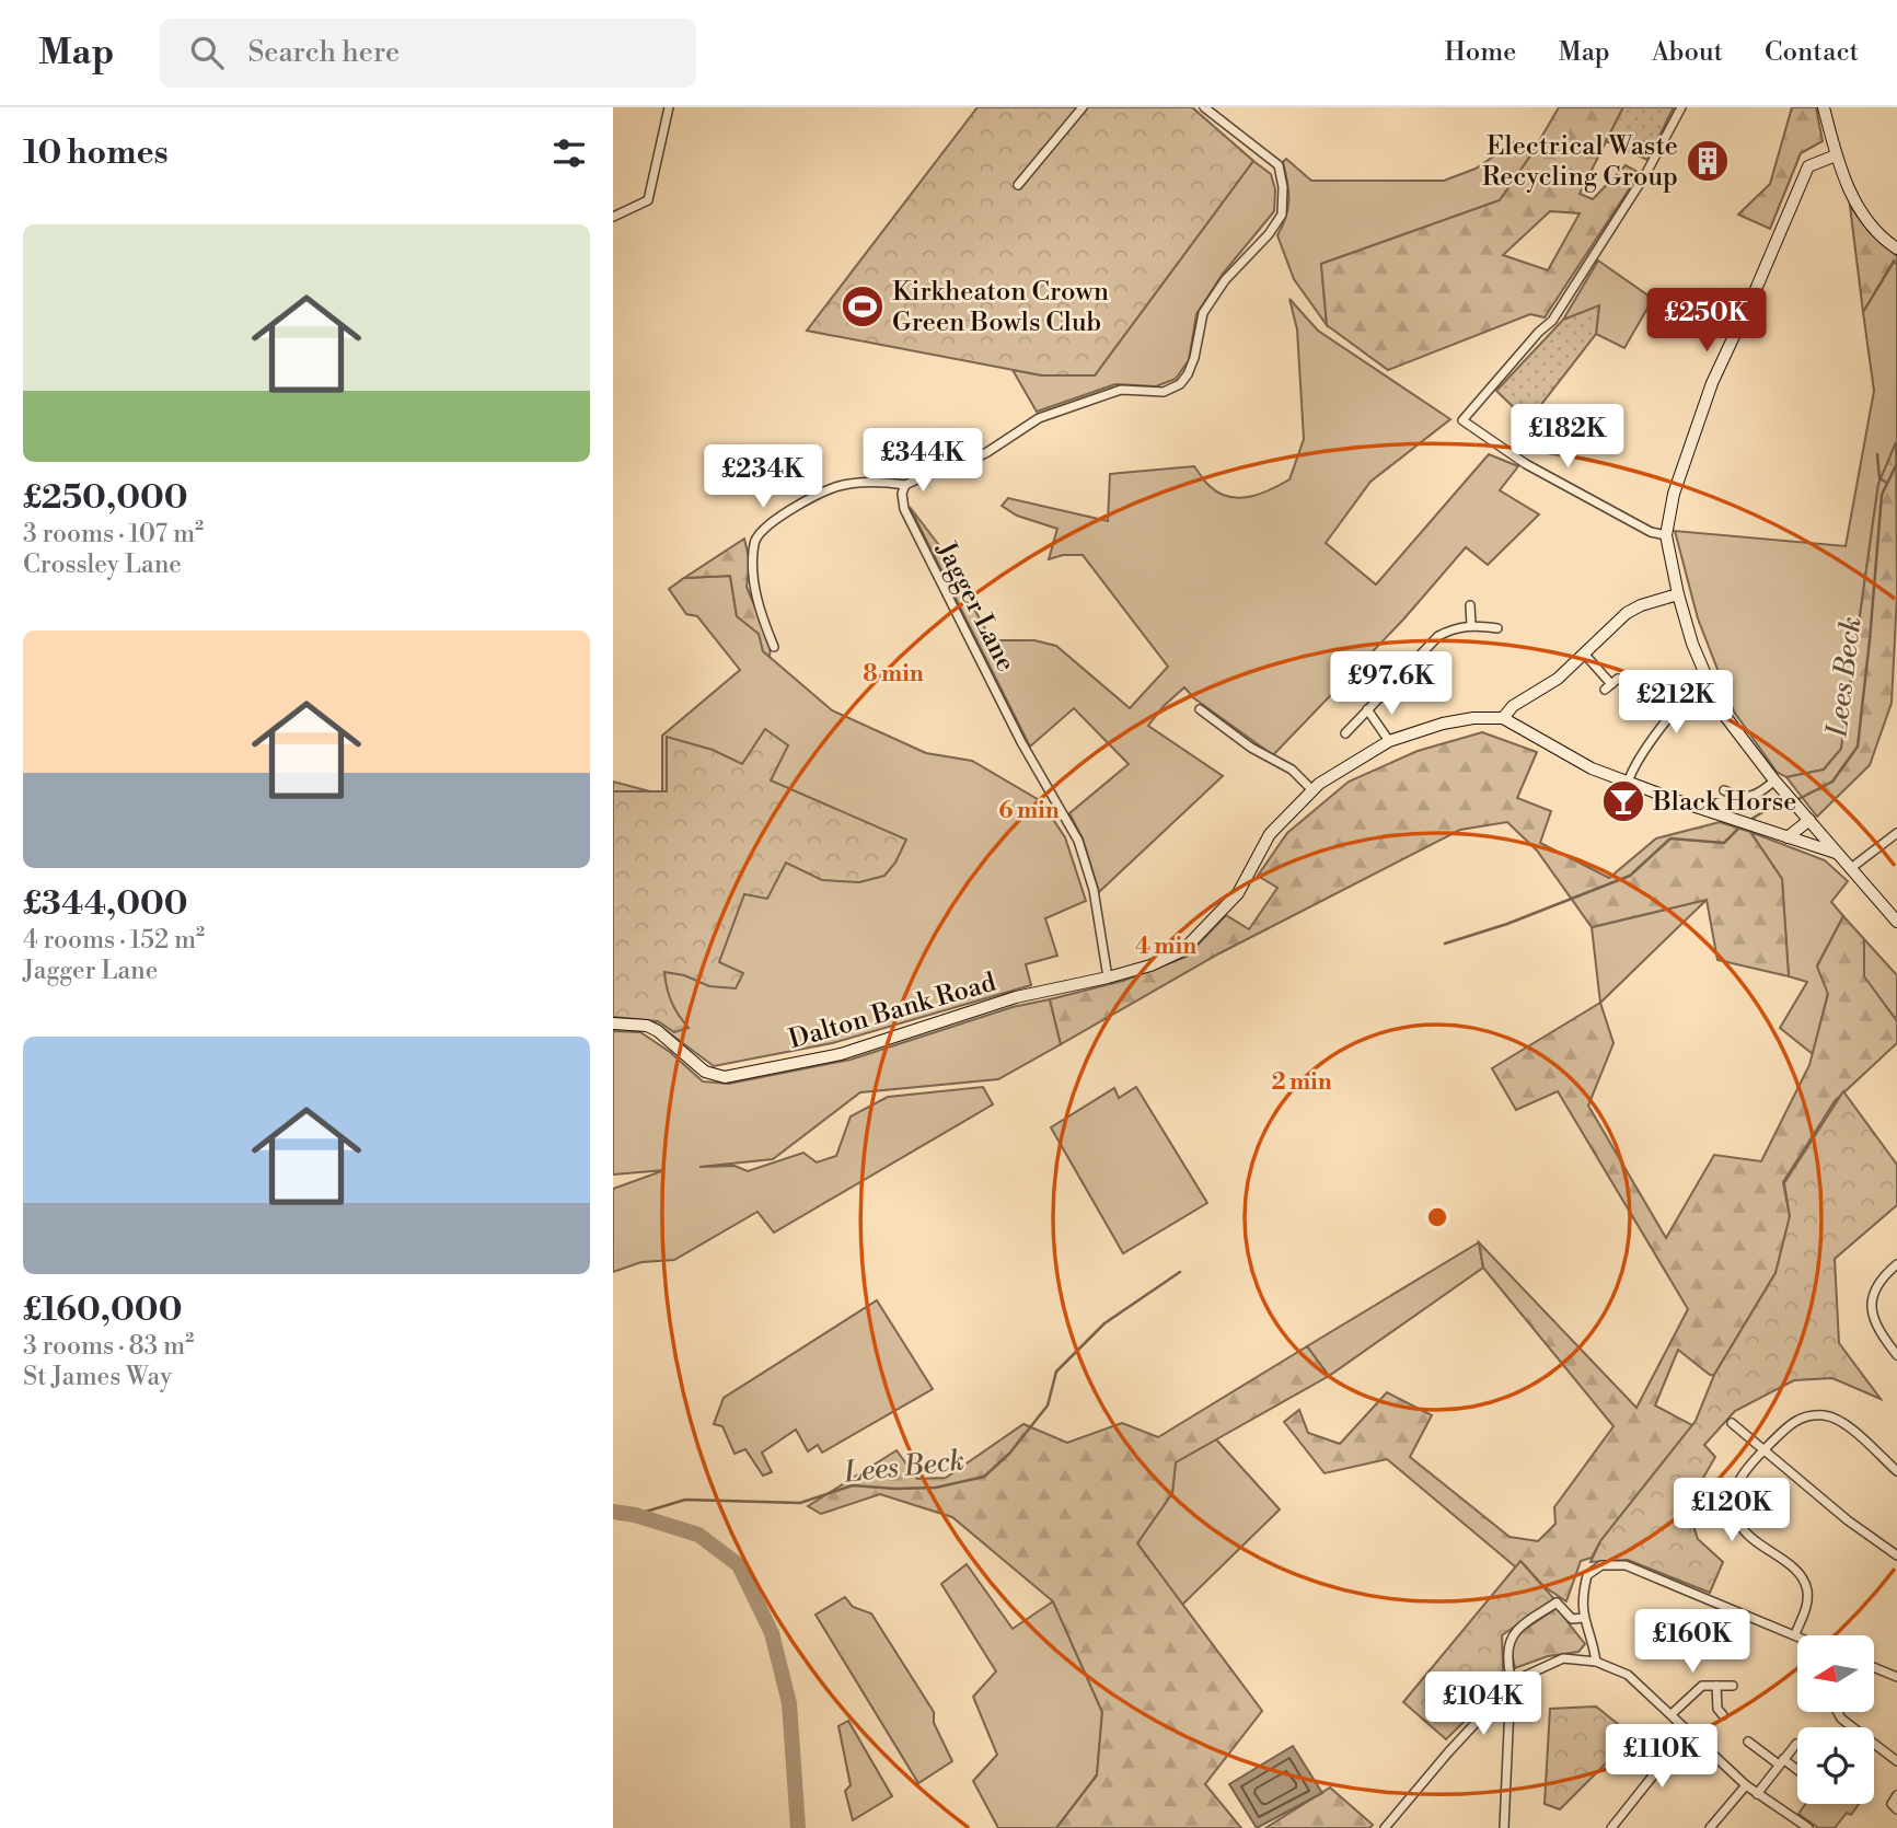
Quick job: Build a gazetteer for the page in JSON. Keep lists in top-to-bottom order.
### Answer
{
  "streets": {
    "street": ["Jagger Lane", "Dalton Bank Road"]
  },
  "crossings": [
    ["Jagger Lane", "Dalton Bank Road"]
  ],
  "water": ["Lees Beck"],
  "places": {
    "building": ["Electrical Waste Recycling Group"],
    "sports": ["Kirkheaton Crown Green Bowls Club"],
    "bar": ["Black Horse"]
  },
  "north": "left",
  "page": {
    "header": "Map",
    "search": "Search here",
    "nav": [
      "Home",
      "Map",
      "About",
      "Contact"
    ],
    "heading": "10 homes",
    "list": [
      {
        "name": "£250,000",
        "note": "3 rooms · 107 m² · Crossley Lane"
      },
      {
        "name": "£344,000",
        "note": "4 rooms · 152 m² · Jagger Lane"
      },
      {
        "name": "£160,000",
        "note": "3 rooms · 83 m² · St James Way"
      }
    ],
    "price": [
      "£250K",
      "£182K",
      "£344K",
      "£234K",
      "£97.6K",
      "£212K",
      "£120K",
      "£160K",
      "£104K",
      "£110K"
    ]
  },
  "rings": [
    "8 min",
    "6 min",
    "4 min",
    "2 min"
  ]
}
